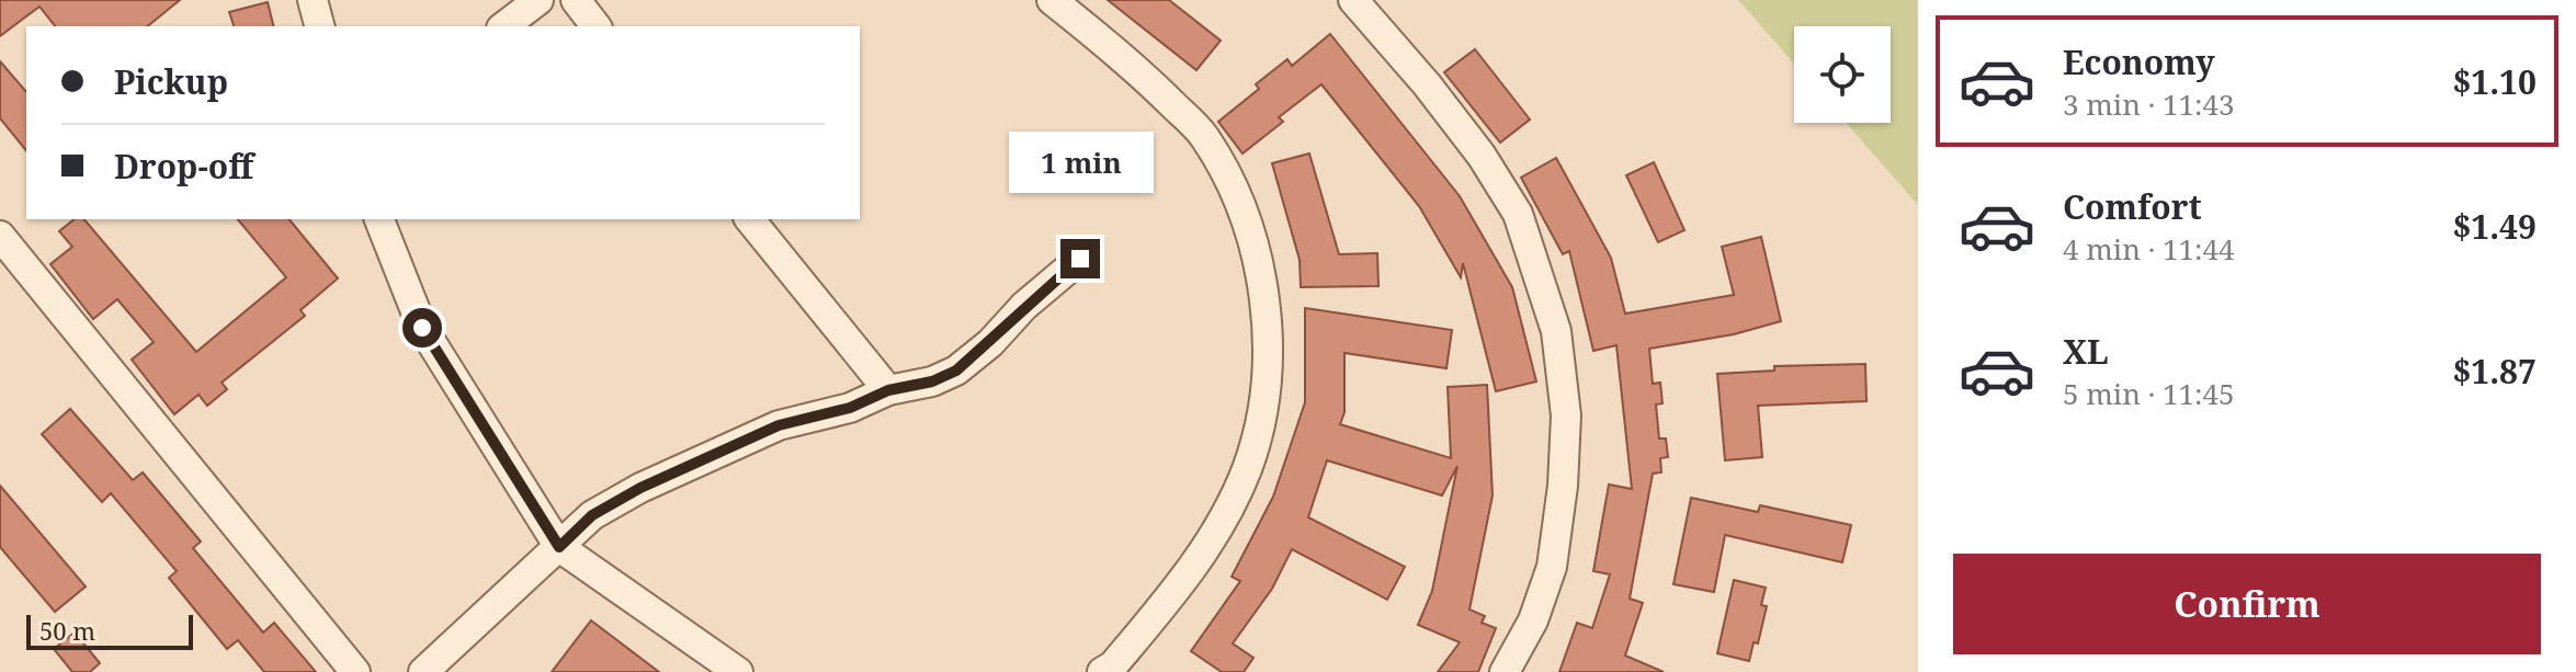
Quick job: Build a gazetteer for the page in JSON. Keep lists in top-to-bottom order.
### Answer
{
  "scale_bar": "50 m",
  "page": {
    "list": [
      {
        "name": "Economy",
        "note": "3 min · 11:43",
        "value": "$1.10"
      },
      {
        "name": "Comfort",
        "note": "4 min · 11:44",
        "value": "$1.49"
      },
      {
        "name": "XL",
        "note": "5 min · 11:45",
        "value": "$1.87"
      }
    ],
    "banner": ["Pickup", "Drop-off"],
    "bubble": "1 min",
    "buttons": "Confirm",
    "scale": "50 m"
  }
}
